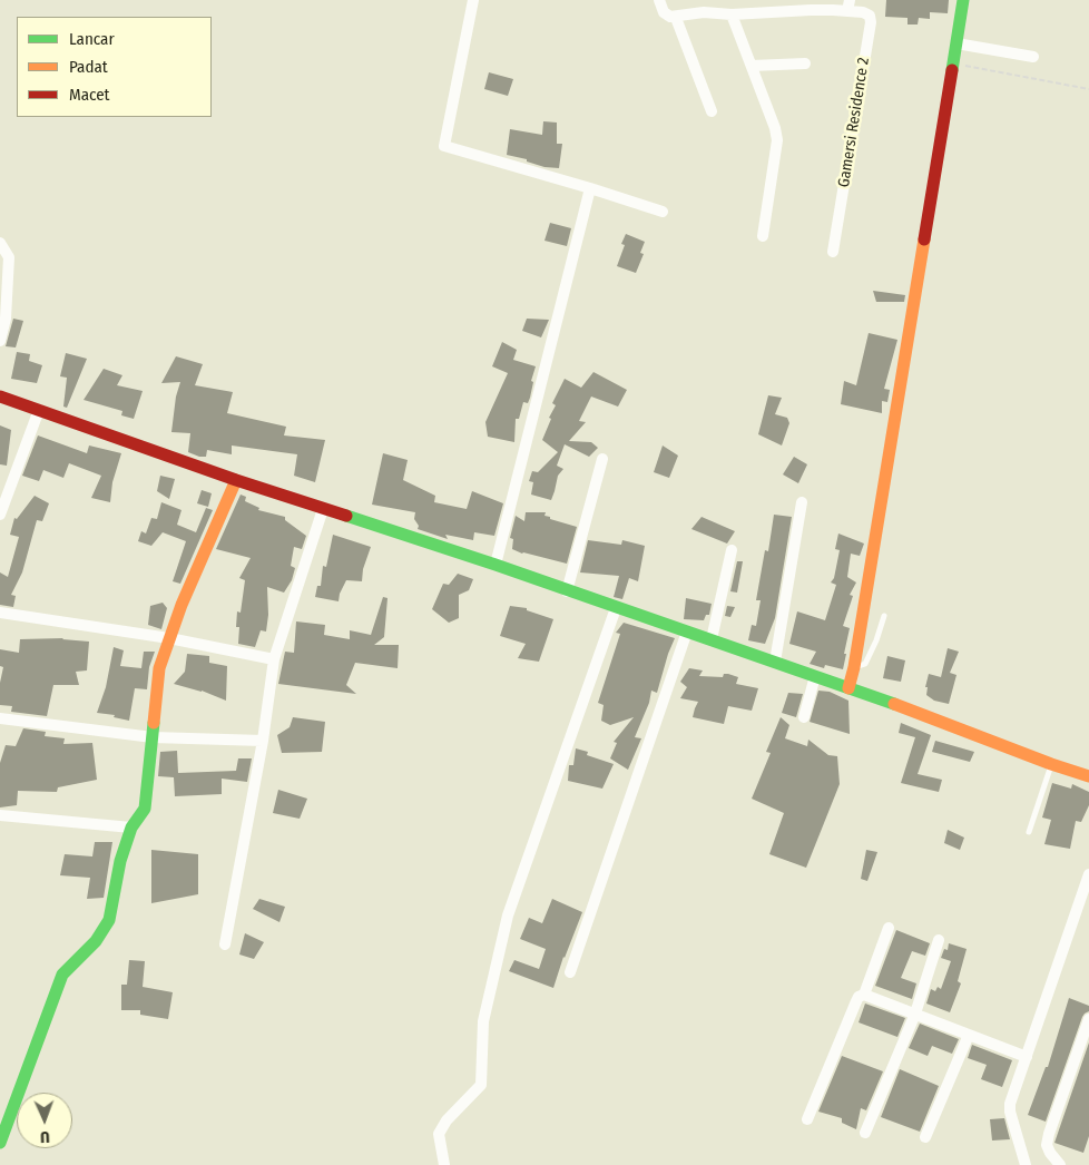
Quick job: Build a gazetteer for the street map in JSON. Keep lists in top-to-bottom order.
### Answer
{
  "streets": {
    "street": ["Gamersi Residence 2"]
  },
  "legend": ["Lancar", "Padat", "Macet"],
  "north": "bottom"
}
